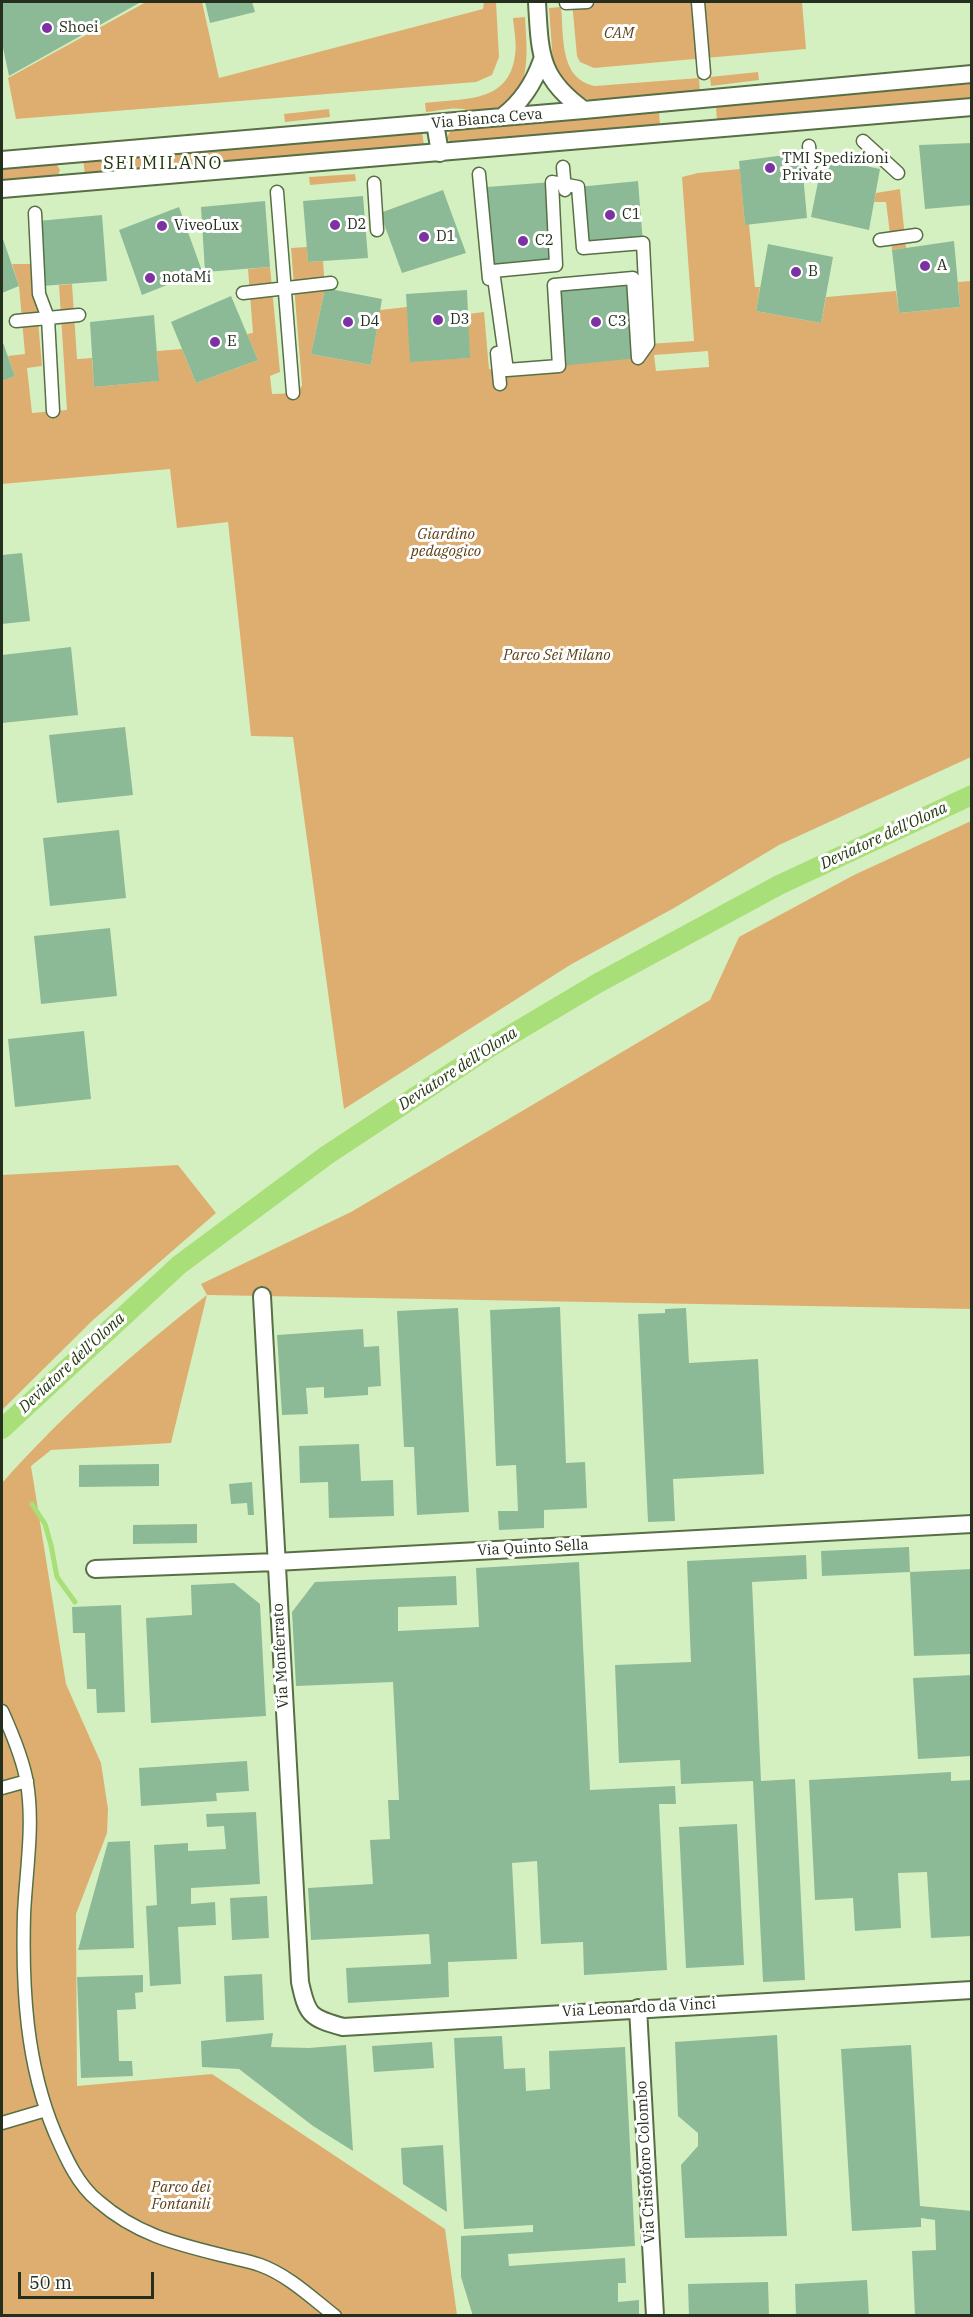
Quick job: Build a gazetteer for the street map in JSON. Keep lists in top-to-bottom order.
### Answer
{
  "streets": {
    "street": [
      "Via Bianca Ceva",
      "Via Quinto Sella",
      "Via Monferrato",
      "Via Leonardo da Vinci",
      "Via Cristoforo Colombo"
    ]
  },
  "crossings": [
    ["Via Quinto Sella", "Via Monferrato"],
    ["Via Monferrato", "Via Leonardo da Vinci"],
    ["Via Leonardo da Vinci", "Via Cristoforo Colombo"]
  ],
  "districts": ["SEI MILANO"],
  "water": ["Deviatore dell'Olona"],
  "parks": [
    "CAM",
    "Giardino pedagogico",
    "Parco Sei Milano",
    "Parco dei Fontanili"
  ],
  "places": [
    "Shoei",
    "TMI Spedizioni Private",
    "C1",
    "D2",
    "ViveoLux",
    "D1",
    "C2",
    "A",
    "B",
    "notaMi",
    "D3",
    "D4",
    "C3",
    "E"
  ],
  "scale_bar": "50 m"
}
